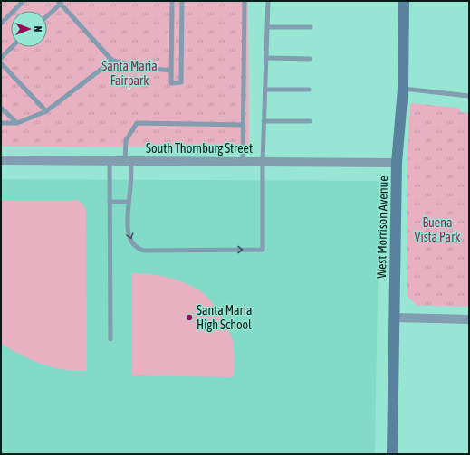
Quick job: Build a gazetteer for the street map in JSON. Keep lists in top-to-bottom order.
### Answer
{
  "streets": {
    "street": ["South Thornburg Street", "West Morrison Avenue"]
  },
  "crossings": [
    ["South Thornburg Street", "West Morrison Avenue"]
  ],
  "parks": ["Santa Maria Fairpark", "Buena Vista Park"],
  "places": ["Santa Maria High School"],
  "north": "right"
}
